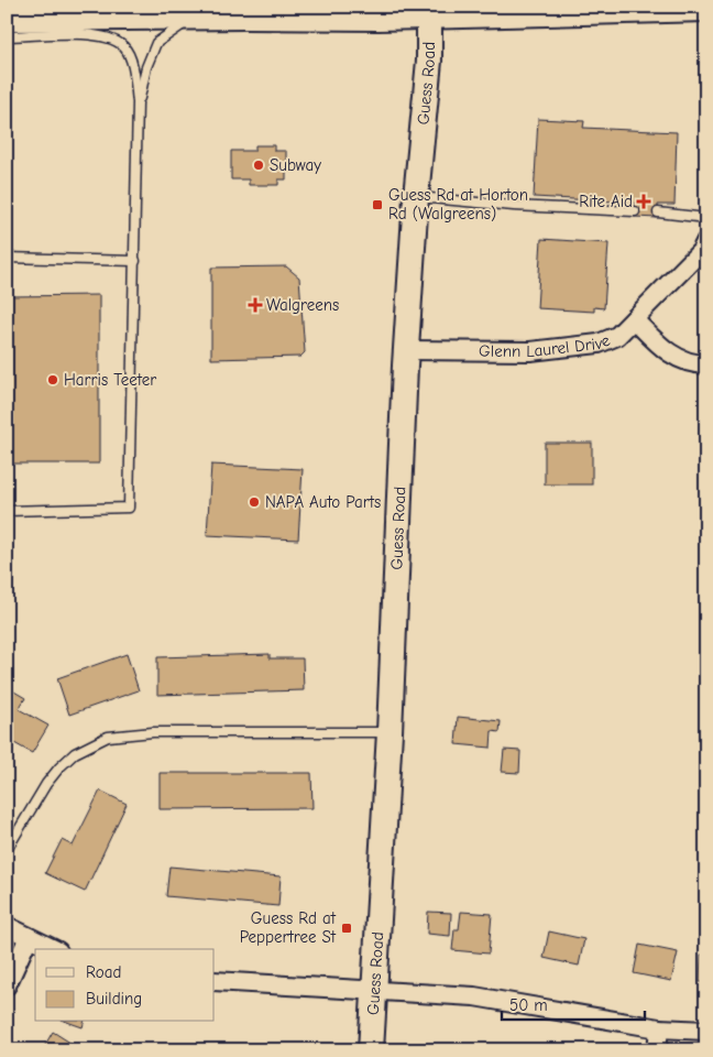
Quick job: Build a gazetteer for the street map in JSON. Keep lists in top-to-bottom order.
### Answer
{
  "streets": {
    "main road": ["Guess Road"],
    "street": ["Glenn Laurel Drive"]
  },
  "crossings": [
    ["Guess Road", "Glenn Laurel Drive"]
  ],
  "places": {
    "other": ["Subway", "Harris Teeter", "NAPA Auto Parts"],
    "health": ["Rite Aid", "Walgreens"],
    "transit": ["Guess Rd at Horton Rd (Walgreens)", "Guess Rd at Peppertree St"]
  },
  "legend": ["Road", "Building"],
  "scale_bar": "50 m"
}
